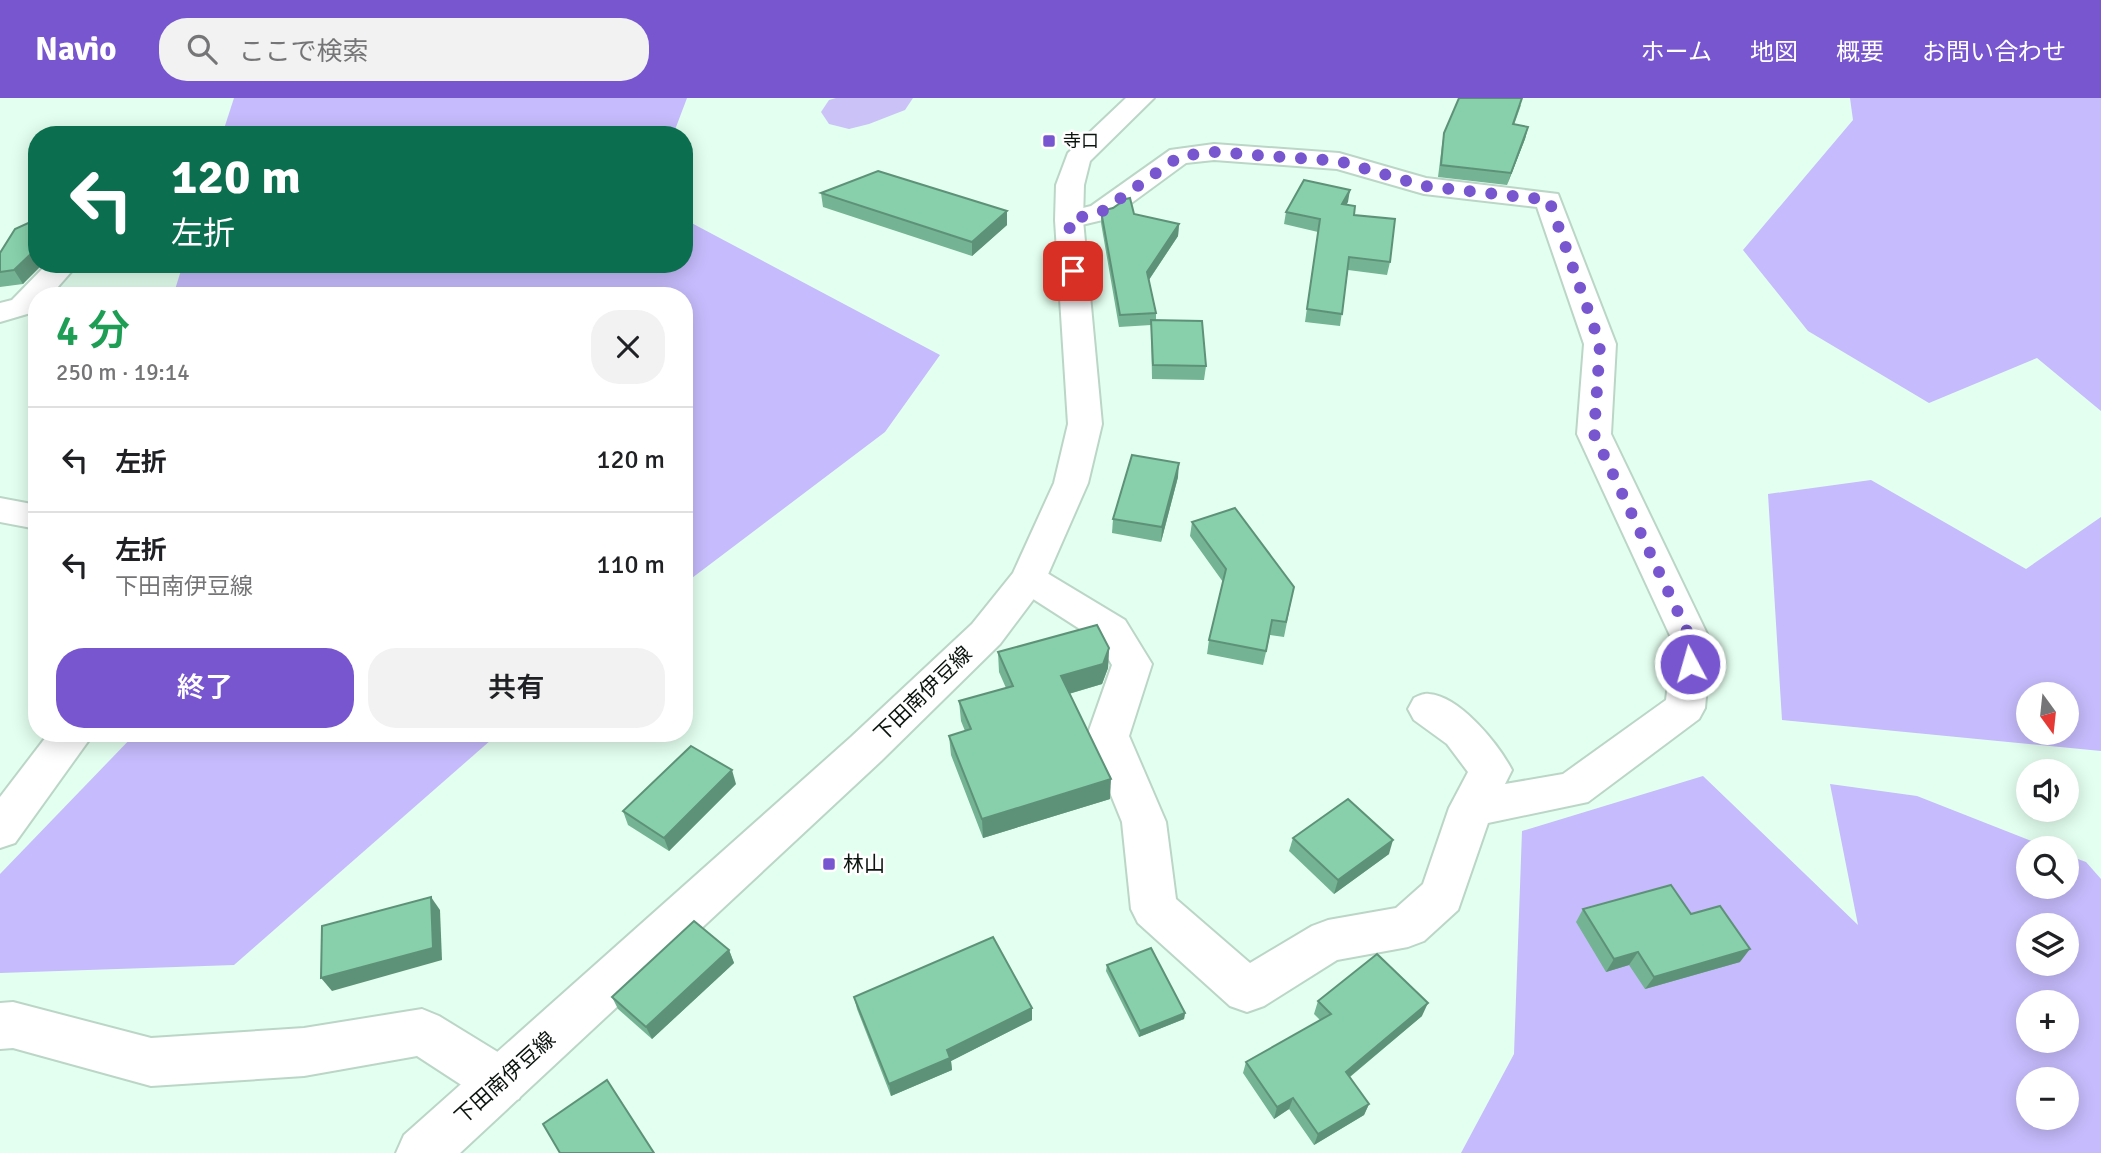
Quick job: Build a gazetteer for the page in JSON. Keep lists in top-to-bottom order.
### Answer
{
  "streets": {
    "street": ["下田南伊豆線"]
  },
  "places": {
    "transit": ["寺口", "林山"]
  },
  "north": "bottom",
  "page": {
    "header": "Navio",
    "search": "ここで検索",
    "nav": [
      "ホーム",
      "地図",
      "概要",
      "お問い合わせ"
    ],
    "turn": ["120 m", "左折"],
    "heading": ["4 分", "250 m · 19:14"],
    "list": [
      {
        "name": "左折",
        "value": "120 m"
      },
      {
        "name": "左折",
        "note": "下田南伊豆線",
        "value": "110 m"
      }
    ],
    "buttons": ["終了", "共有"],
    "map_buttons": ["+", "−"]
  }
}
